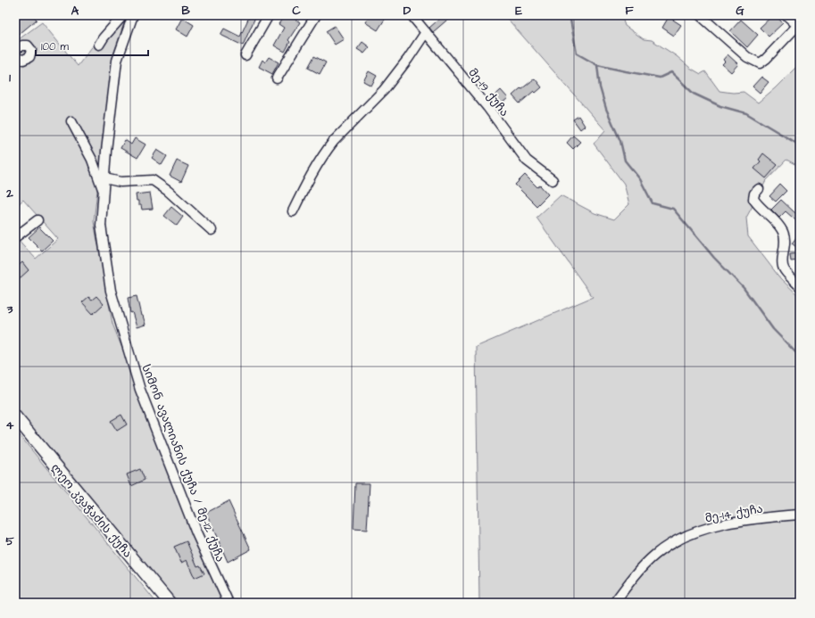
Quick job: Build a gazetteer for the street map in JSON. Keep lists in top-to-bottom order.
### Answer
{
  "streets": {
    "main road": ["ლეო კვაჭაძის ქუჩა"],
    "street": ["მე-19 ქუჩა", "სიმონ ავალიანის ქუჩა / მე-12 ქუჩა", "მე-14 ქუჩა"]
  },
  "scale_bar": "100 m",
  "grid": {
    "columns": [
      "A",
      "B",
      "C",
      "D",
      "E",
      "F",
      "G"
    ],
    "rows": [
      "1",
      "2",
      "3",
      "4",
      "5"
    ]
  }
}
